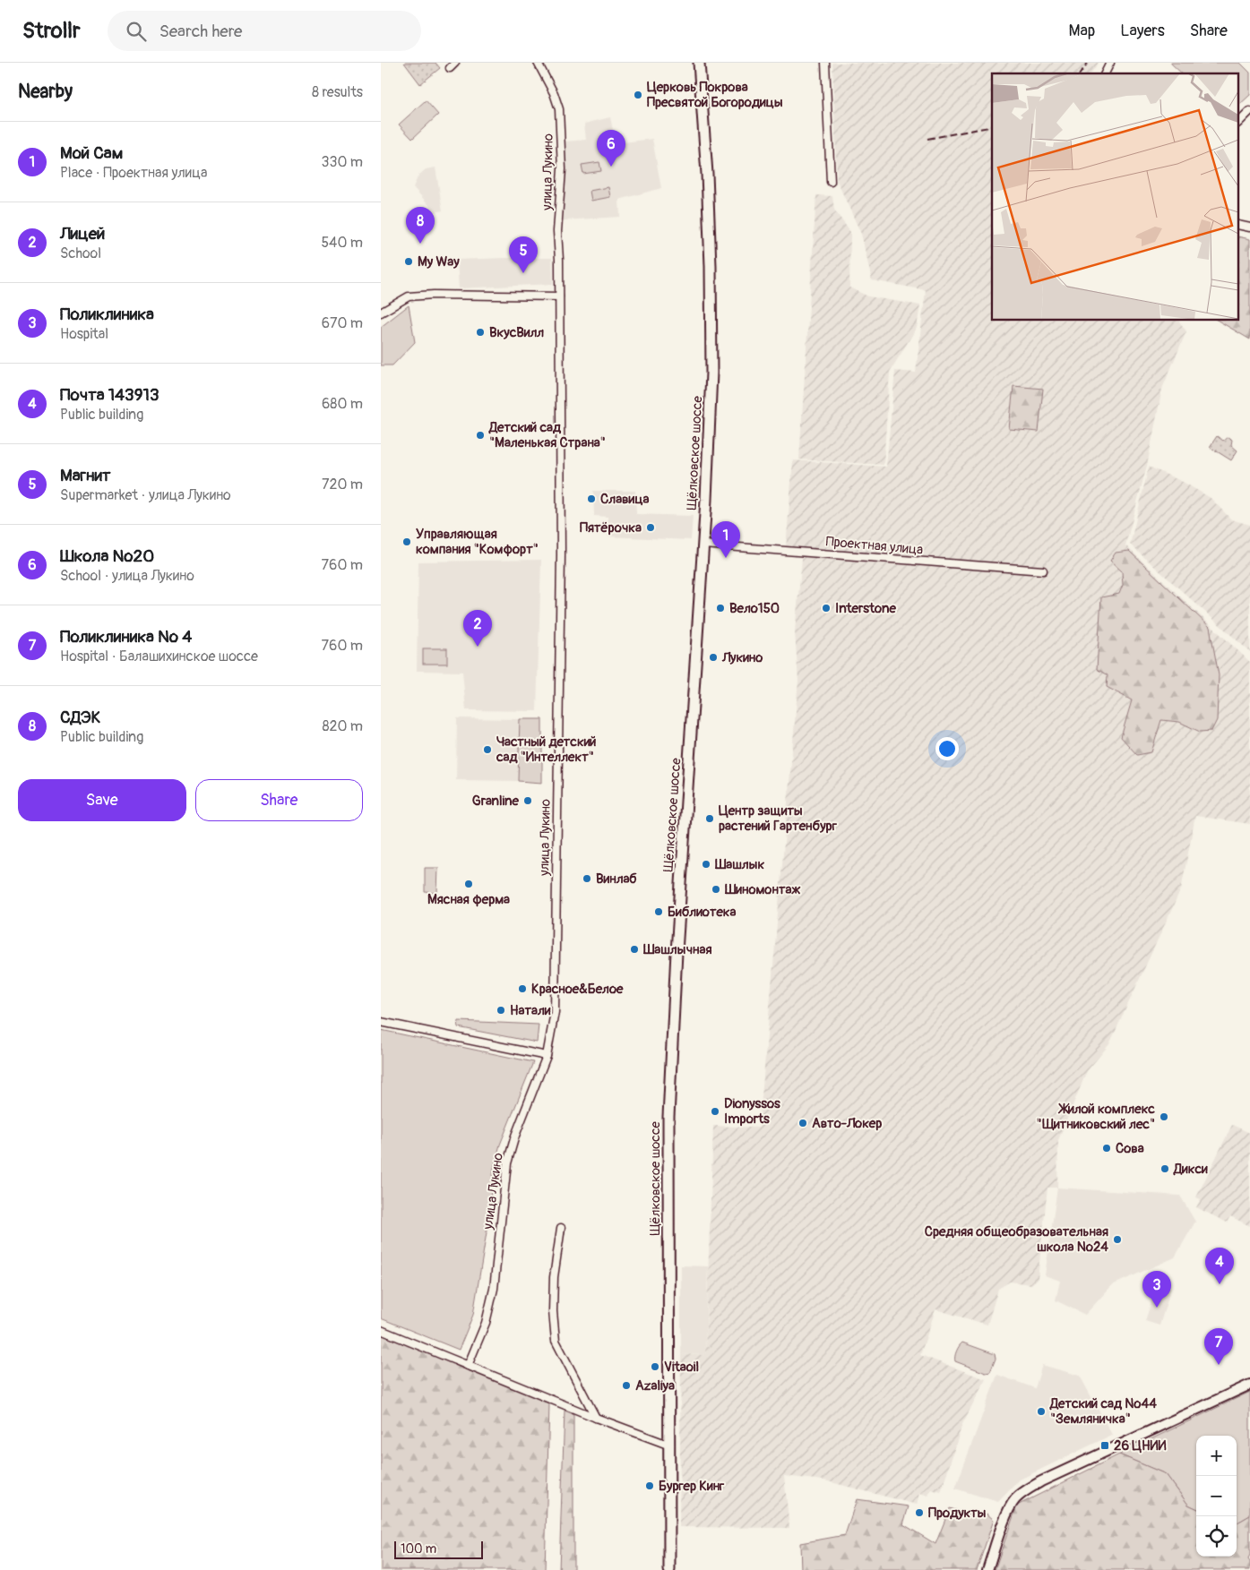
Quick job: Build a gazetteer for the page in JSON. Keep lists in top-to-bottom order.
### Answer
{
  "streets": {
    "main road": ["Щёлковское шоссе"],
    "street": ["улица Лукино", "Проектная улица"]
  },
  "crossings": [
    ["Щёлковское шоссе", "Проектная улица"]
  ],
  "places": {
    "other": [
      "Церковь Покрова Пресвятой Богородицы",
      "My Way",
      "ВкусВилл",
      "Детский сад \"Маленькая Страна\"",
      "Славица",
      "Пятёрочка",
      "Управляющая компания \"Комфорт\"",
      "Вело150",
      "Interstone",
      "Лукино",
      "Частный детский сад \"Интеллект\"",
      "Granline",
      "Центр защиты растений Гартенбург",
      "Шашлык",
      "Винлаб",
      "Мясная ферма",
      "Шиномонтаж",
      "Библиотека",
      "Шашлычная",
      "Красное&Белое",
      "Натали",
      "Dionyssos Imports",
      "Жилой комплекс \"Щитниковский лес\"",
      "Авто-Локер",
      "Сова",
      "Дикси",
      "Средняя общеобразовательная школа №24",
      "Vitaoil",
      "Azaliya",
      "Детский сад №44 \"Земляничка\"",
      "Бургер Кинг",
      "Продукты"
    ],
    "transit": ["26 ЦНИИ"]
  },
  "scale_bar": "100 m",
  "page": {
    "header": "Strollr",
    "search": "Search here",
    "nav": ["Map", "Layers", "Share"],
    "heading": ["Nearby", "8 results"],
    "list": [
      {
        "mark": "1",
        "name": "Мой Сам",
        "note": "Place · Проектная улица",
        "value": "330 m"
      },
      {
        "mark": "2",
        "name": "Лицей",
        "note": "School",
        "value": "540 m"
      },
      {
        "mark": "3",
        "name": "Поликлиника",
        "note": "Hospital",
        "value": "670 m"
      },
      {
        "mark": "4",
        "name": "Почта 143913",
        "note": "Public building",
        "value": "680 m"
      },
      {
        "mark": "5",
        "name": "Магнит",
        "note": "Supermarket · улица Лукино",
        "value": "720 m"
      },
      {
        "mark": "6",
        "name": "Школа №20",
        "note": "School · улица Лукино",
        "value": "760 m"
      },
      {
        "mark": "7",
        "name": "Поликлиника № 4",
        "note": "Hospital · Балашихинское шоссе",
        "value": "760 m"
      },
      {
        "mark": "8",
        "name": "СДЭК",
        "note": "Public building",
        "value": "820 m"
      }
    ],
    "pins": [
      "6",
      "8",
      "5",
      "1",
      "2",
      "4",
      "3",
      "7"
    ],
    "buttons": ["Save", "Share"],
    "map_buttons": ["+", "−"],
    "scale": "100 m"
  }
}
